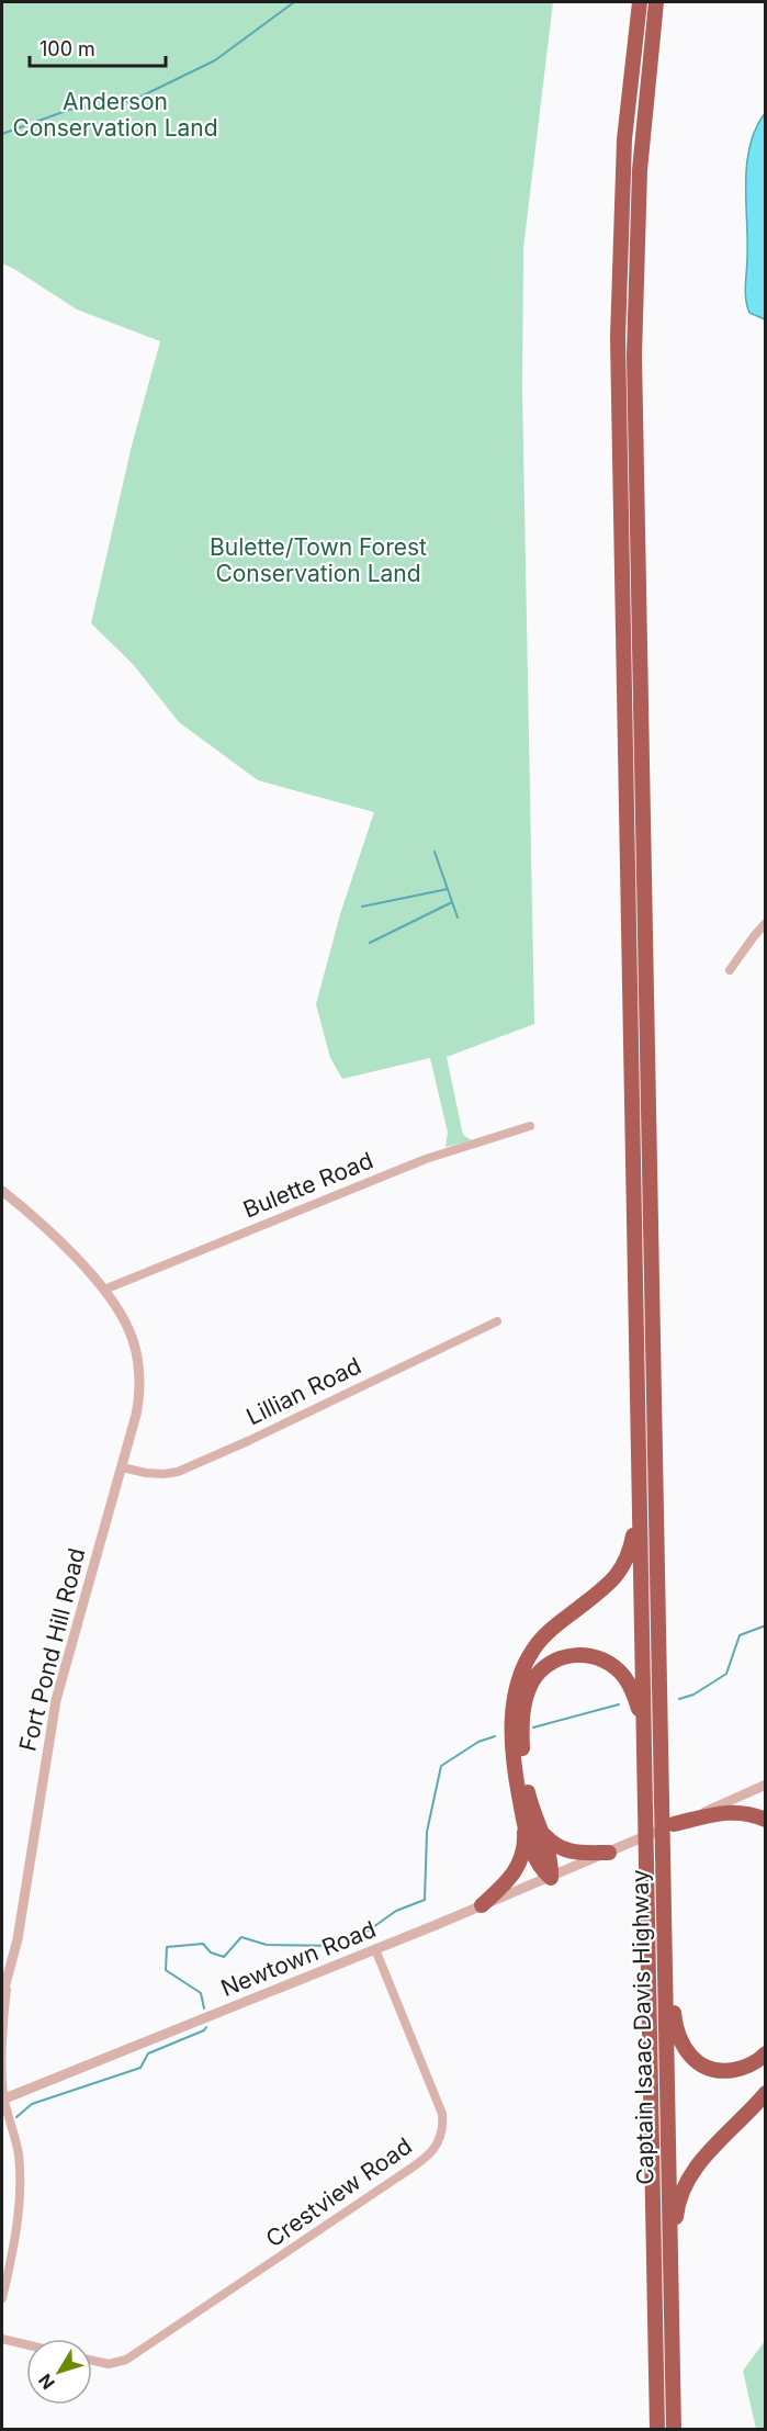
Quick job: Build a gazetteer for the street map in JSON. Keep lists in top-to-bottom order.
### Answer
{
  "streets": {
    "highway": ["Captain Isaac Davis Highway"],
    "street": [
      "Bulette Road",
      "Lillian Road",
      "Fort Pond Hill Road",
      "Newtown Road",
      "Crestview Road"
    ]
  },
  "crossings": [
    ["Bulette Road", "Fort Pond Hill Road"],
    ["Lillian Road", "Fort Pond Hill Road"],
    ["Newtown Road", "Crestview Road"]
  ],
  "parks": ["Anderson Conservation Land", "Bulette/Town Forest Conservation Land"],
  "scale_bar": "100 m",
  "north": "bottom left"
}
